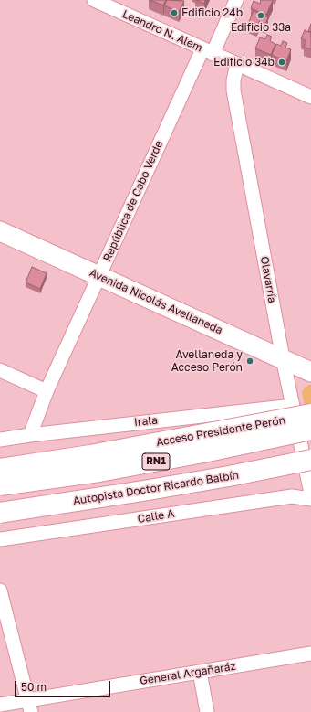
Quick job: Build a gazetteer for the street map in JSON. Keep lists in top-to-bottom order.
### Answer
{
  "streets": {
    "highway": ["Acceso Presidente Perón", "RN1", "Autopista Doctor Ricardo Balbín"],
    "main road": ["Avenida Nicolás Avellaneda"],
    "street": [
      "Leandro N. Alem",
      "República de Cabo Verde",
      "Olavarría",
      "Irala",
      "Calle A",
      "General Argañaráz"
    ]
  },
  "crossings": [
    ["Leandro N. Alem", "República de Cabo Verde"],
    ["Leandro N. Alem", "Olavarría"],
    ["República de Cabo Verde", "Avenida Nicolás Avellaneda"],
    ["República de Cabo Verde", "Irala"],
    ["Olavarría", "Avenida Nicolás Avellaneda"],
    ["Olavarría", "Irala"]
  ],
  "places": [
    "Edificio 24b",
    "Edificio 33a",
    "Edificio 34b",
    "Avellaneda y Acceso Perón"
  ],
  "scale_bar": "50 m"
}
